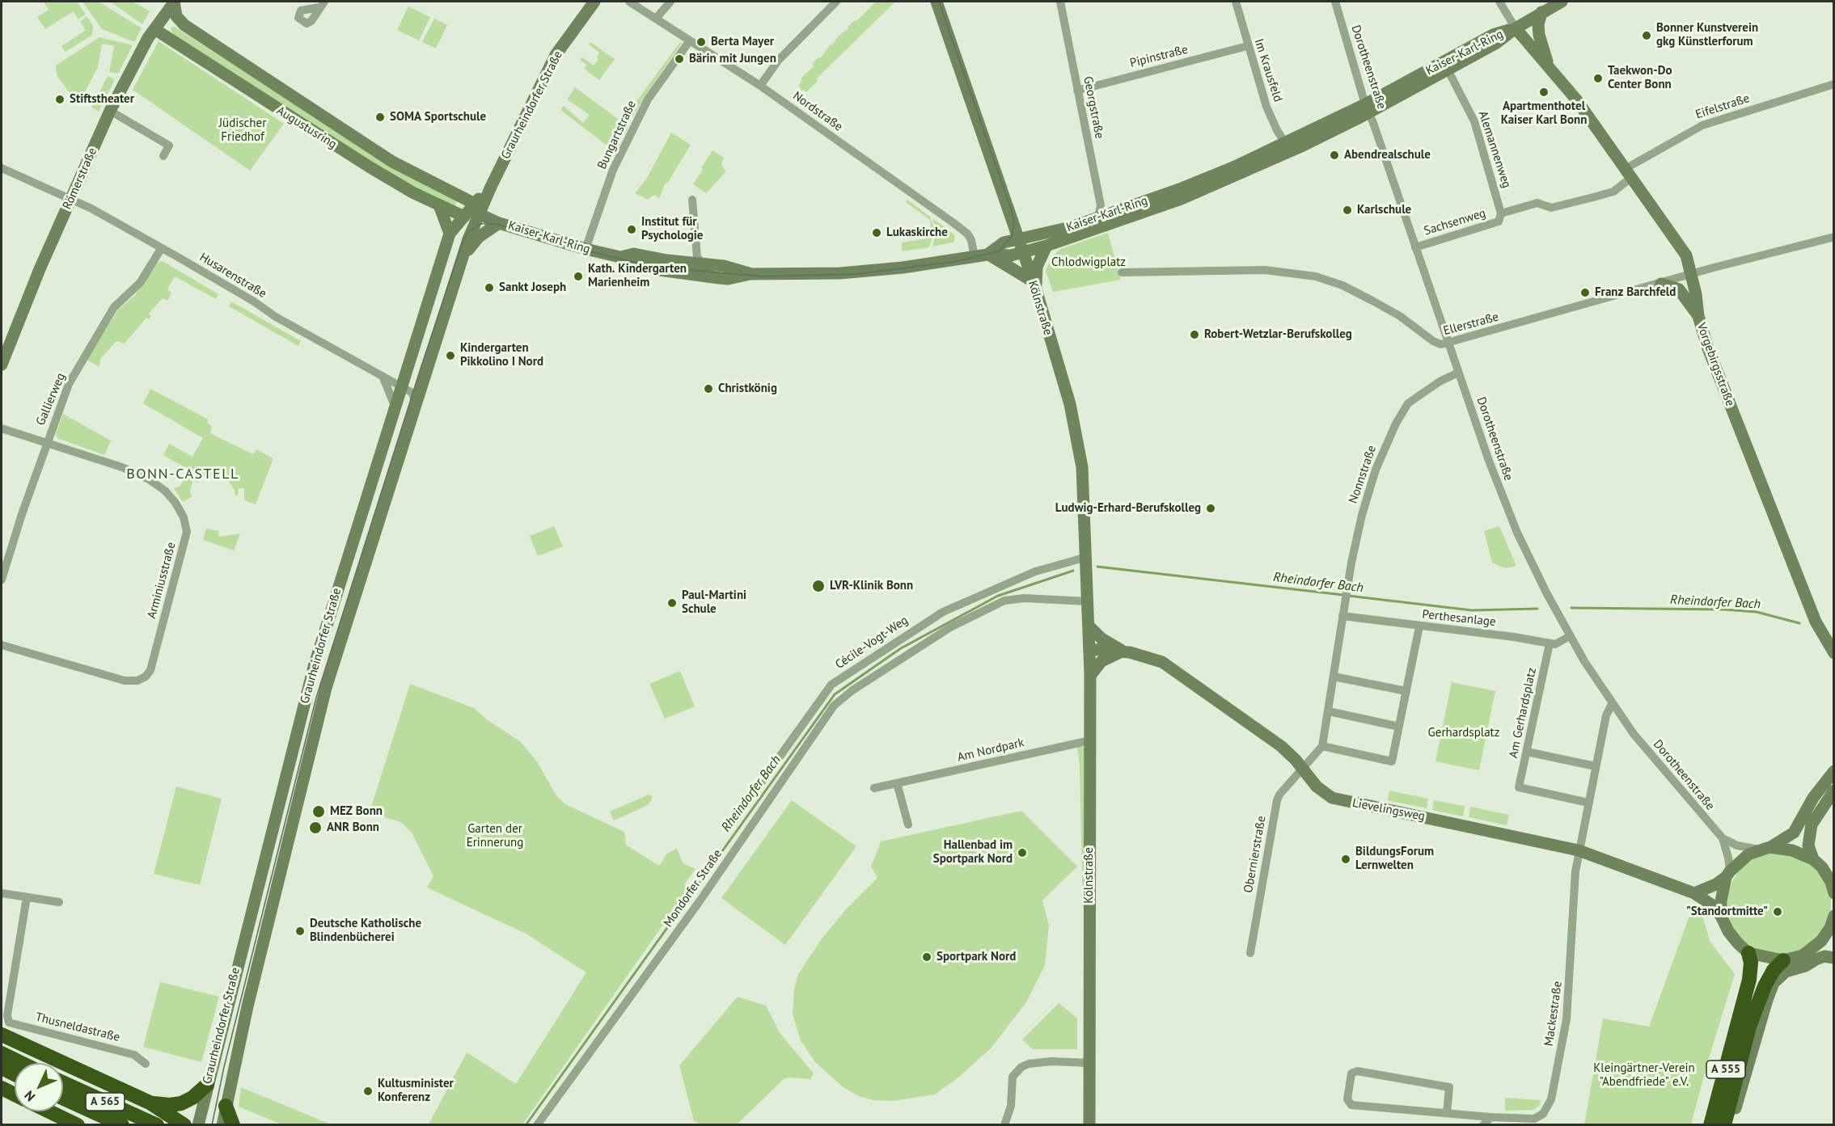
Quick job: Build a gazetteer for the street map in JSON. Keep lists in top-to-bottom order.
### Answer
{
  "streets": {
    "highway": ["A 555", "A 565"],
    "main road": [
      "Kaiser-Karl-Ring",
      "Graurheindorfer Straße",
      "Augustusring",
      "Römerstraße",
      "Kölnstraße",
      "Vorgebirgsstraße",
      "Lievelingsweg"
    ],
    "street": [
      "Pipinstraße",
      "Dorotheenstraße",
      "Im Krausfeld",
      "Eifelstraße",
      "Georgstraße",
      "Nordstraße",
      "Bungartstraße",
      "Alemannenweg",
      "Sachsenweg",
      "Husarenstraße",
      "Ellerstraße",
      "Gallierweg",
      "Nonnstraße",
      "Arminiusstraße",
      "Perthesanlage",
      "Cécile-Vogt-Weg",
      "Am Gerhardsplatz",
      "Am Nordpark",
      "Obernierstraße",
      "Mondorfer Straße",
      "Mackestraße",
      "Thusneldastraße"
    ]
  },
  "crossings": [
    ["Kaiser-Karl-Ring", "Dorotheenstraße"],
    ["Kaiser-Karl-Ring", "Im Krausfeld"],
    ["Kaiser-Karl-Ring", "Graurheindorfer Straße"],
    ["Kaiser-Karl-Ring", "Georgstraße"],
    ["Kaiser-Karl-Ring", "Nordstraße"],
    ["Kaiser-Karl-Ring", "Augustusring"],
    ["Kaiser-Karl-Ring", "Bungartstraße"],
    ["Kaiser-Karl-Ring", "Alemannenweg"],
    ["Kaiser-Karl-Ring", "Kölnstraße"],
    ["Kaiser-Karl-Ring", "Vorgebirgsstraße"],
    ["Pipinstraße", "Im Krausfeld"],
    ["Pipinstraße", "Georgstraße"],
    ["Dorotheenstraße", "Sachsenweg"],
    ["Dorotheenstraße", "Ellerstraße"],
    ["Dorotheenstraße", "Nonnstraße"],
    ["Graurheindorfer Straße", "Augustusring"],
    ["Graurheindorfer Straße", "Husarenstraße"],
    ["Eifelstraße", "Sachsenweg"],
    ["Eifelstraße", "Vorgebirgsstraße"],
    ["Nordstraße", "Bungartstraße"],
    ["Augustusring", "Römerstraße"],
    ["Alemannenweg", "Sachsenweg"],
    ["Römerstraße", "Husarenstraße"],
    ["Sachsenweg", "Vorgebirgsstraße"],
    ["Husarenstraße", "Gallierweg"],
    ["Kölnstraße", "Cécile-Vogt-Weg"],
    ["Kölnstraße", "Am Nordpark"],
    ["Kölnstraße", "Lievelingsweg"],
    ["Kölnstraße", "Mondorfer Straße"],
    ["Ellerstraße", "Vorgebirgsstraße"],
    ["Gallierweg", "Arminiusstraße"],
    ["Nonnstraße", "Perthesanlage"],
    ["Nonnstraße", "Obernierstraße"],
    ["Perthesanlage", "Am Gerhardsplatz"],
    ["Lievelingsweg", "Obernierstraße"],
    ["Lievelingsweg", "Mackestraße"],
    ["Lievelingsweg", "A 555"]
  ],
  "districts": ["BONN-CASTELL"],
  "water": ["Rheindorfer Bach"],
  "parks": [
    "Jüdischer Friedhof",
    "Chlodwigplatz",
    "Gerhardsplatz",
    "Garten der Erinnerung",
    "Kleingärtner-Verein \"Abendfriede\" e.V."
  ],
  "places": [
    "Bonner Kunstverein gkg Künstlerforum",
    "Berta Mayer",
    "Bärin mit Jungen",
    "Taekwon-Do Center Bonn",
    "Apartmenthotel Kaiser Karl Bonn",
    "Stiftstheater",
    "SOMA Sportschule",
    "Abendrealschule",
    "Karlschule",
    "Institut für Psychologie",
    "Lukaskirche",
    "Kath. Kindergarten Marienheim",
    "Sankt Joseph",
    "Franz Barchfeld",
    "Robert-Wetzlar-Berufskolleg",
    "Kindergarten Pikkolino I Nord",
    "Christkönig",
    "Ludwig-Erhard-Berufskolleg",
    "LVR-Klinik Bonn",
    "Paul-Martini Schule",
    "MEZ Bonn",
    "ANR Bonn",
    "Hallenbad im Sportpark Nord",
    "BildungsForum Lernwelten",
    "\"Standortmitte\"",
    "Deutsche Katholische Blindenbücherei",
    "Sportpark Nord",
    "Kultusminister Konferenz"
  ],
  "north": "bottom left"
}
